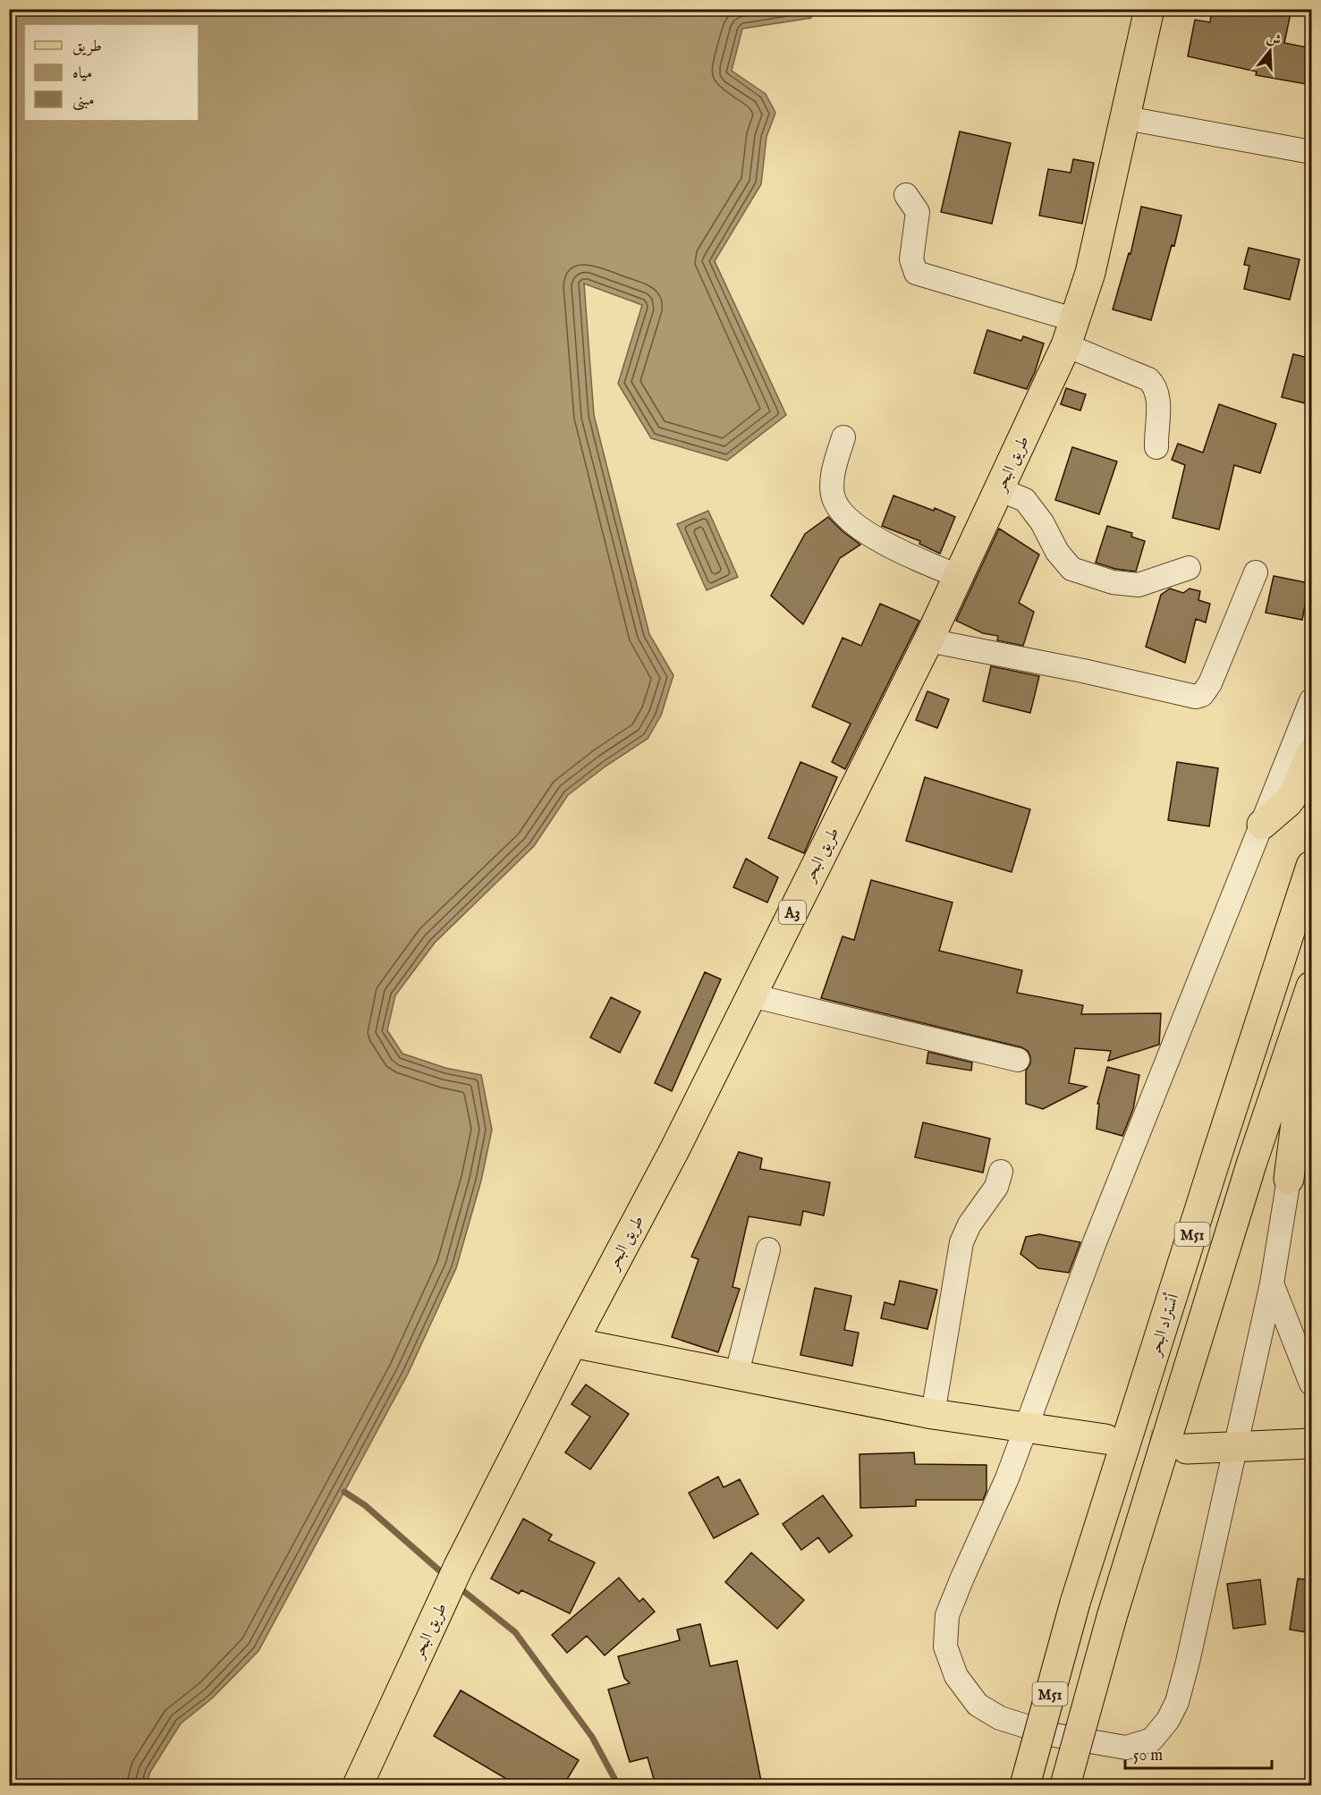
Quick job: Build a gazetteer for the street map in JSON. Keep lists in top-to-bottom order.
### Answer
{
  "streets": {
    "main road": [
      "طريق البحر",
      "A3",
      "M51",
      "أتستراد البحر"
    ]
  },
  "legend": ["طريق", "مياه", "مبنى"],
  "scale_bar": "50 m",
  "north": "top"
}
